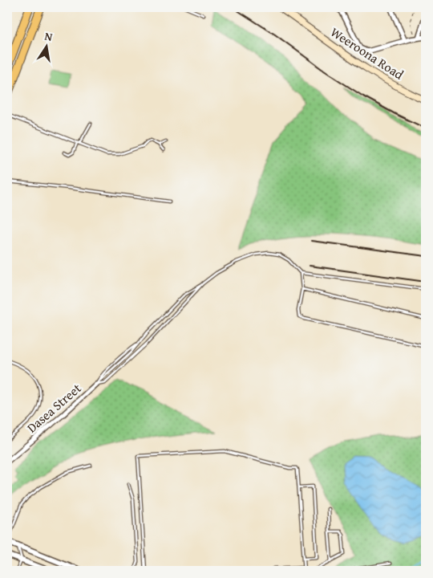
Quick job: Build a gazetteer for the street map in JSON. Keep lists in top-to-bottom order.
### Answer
{
  "streets": {
    "main road": ["Weeroona Road"],
    "street": ["Dasea Street"]
  },
  "north": "top"
}
